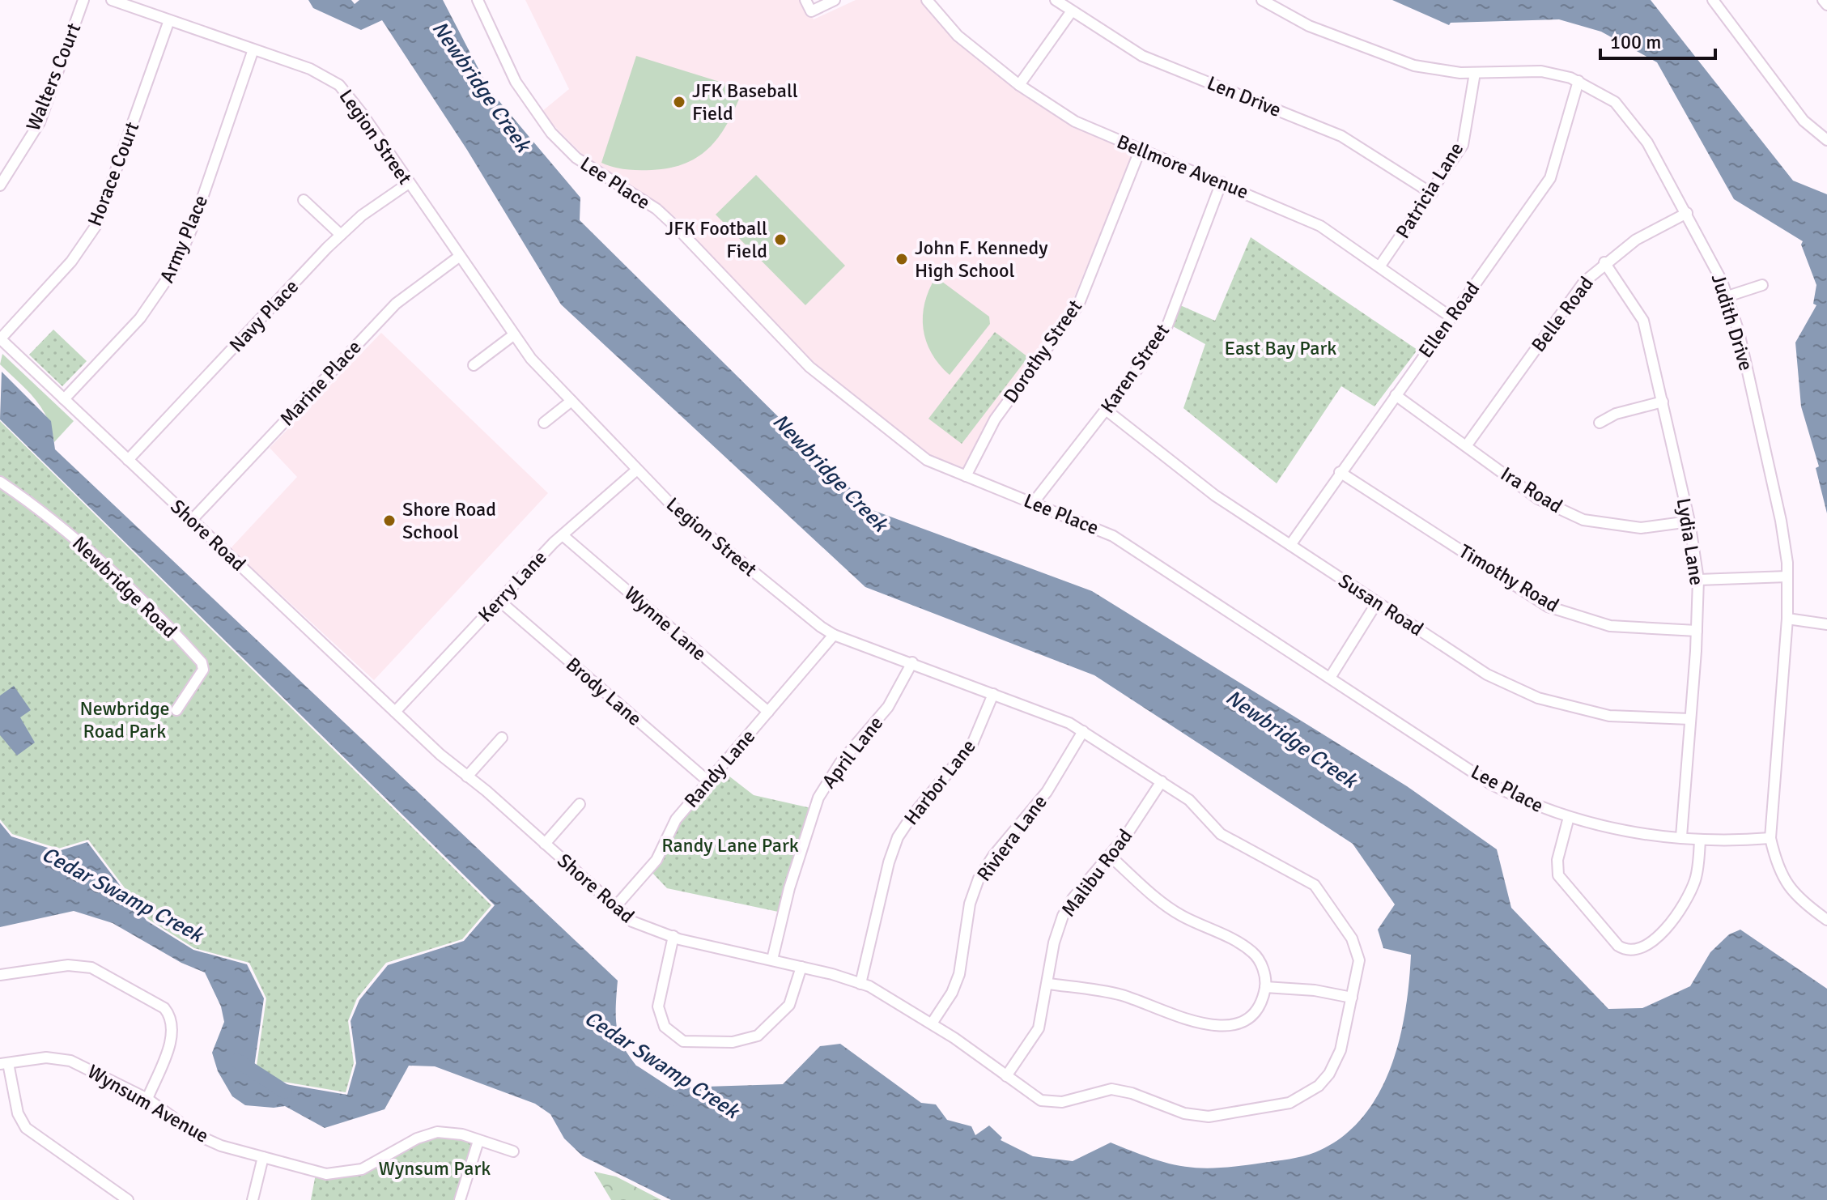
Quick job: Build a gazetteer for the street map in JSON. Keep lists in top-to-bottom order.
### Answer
{
  "streets": {
    "street": [
      "Walters Court",
      "Len Drive",
      "Legion Street",
      "Bellmore Avenue",
      "Horace Court",
      "Lee Place",
      "Patricia Lane",
      "Army Place",
      "Belle Road",
      "Navy Place",
      "Ellen Road",
      "Judith Drive",
      "Dorothy Street",
      "Karen Street",
      "Marine Place",
      "Ira Road",
      "Shore Road",
      "Lydia Lane",
      "Timothy Road",
      "Kerry Lane",
      "Newbridge Road",
      "Susan Road",
      "Wynne Lane",
      "Brody Lane",
      "April Lane",
      "Randy Lane",
      "Harbor Lane",
      "Riviera Lane",
      "Malibu Road",
      "Wynsum Avenue"
    ]
  },
  "crossings": [
    ["Len Drive", "Patricia Lane"],
    ["Legion Street", "Horace Court"],
    ["Legion Street", "Army Place"],
    ["Legion Street", "Navy Place"],
    ["Legion Street", "Marine Place"],
    ["Legion Street", "Shore Road"],
    ["Legion Street", "Kerry Lane"],
    ["Legion Street", "April Lane"],
    ["Legion Street", "Randy Lane"],
    ["Legion Street", "Harbor Lane"],
    ["Legion Street", "Riviera Lane"],
    ["Legion Street", "Malibu Road"],
    ["Bellmore Avenue", "Patricia Lane"],
    ["Bellmore Avenue", "Ellen Road"],
    ["Bellmore Avenue", "Dorothy Street"],
    ["Bellmore Avenue", "Karen Street"],
    ["Horace Court", "Shore Road"],
    ["Lee Place", "Judith Drive"],
    ["Lee Place", "Dorothy Street"],
    ["Lee Place", "Karen Street"],
    ["Lee Place", "Lydia Lane"],
    ["Patricia Lane", "Judith Drive"],
    ["Army Place", "Shore Road"],
    ["Belle Road", "Judith Drive"],
    ["Belle Road", "Ira Road"],
    ["Belle Road", "Lydia Lane"],
    ["Navy Place", "Shore Road"],
    ["Ellen Road", "Judith Drive"],
    ["Ellen Road", "Ira Road"],
    ["Ellen Road", "Timothy Road"],
    ["Ellen Road", "Susan Road"],
    ["Karen Street", "Susan Road"],
    ["Marine Place", "Shore Road"],
    ["Ira Road", "Lydia Lane"],
    ["Shore Road", "Kerry Lane"],
    ["Shore Road", "April Lane"],
    ["Shore Road", "Randy Lane"],
    ["Shore Road", "Harbor Lane"],
    ["Shore Road", "Riviera Lane"],
    ["Shore Road", "Malibu Road"],
    ["Lydia Lane", "Timothy Road"],
    ["Lydia Lane", "Susan Road"],
    ["Kerry Lane", "Wynne Lane"],
    ["Kerry Lane", "Brody Lane"],
    ["Wynne Lane", "Randy Lane"],
    ["Brody Lane", "Randy Lane"]
  ],
  "water": ["Newbridge Creek", "Cedar Swamp Creek"],
  "parks": [
    "East Bay Park",
    "Newbridge Road Park",
    "Randy Lane Park",
    "Wynsum Park"
  ],
  "places": [
    "JFK Baseball Field",
    "JFK Football Field",
    "John F. Kennedy High School",
    "Shore Road School"
  ],
  "scale_bar": "100 m"
}
